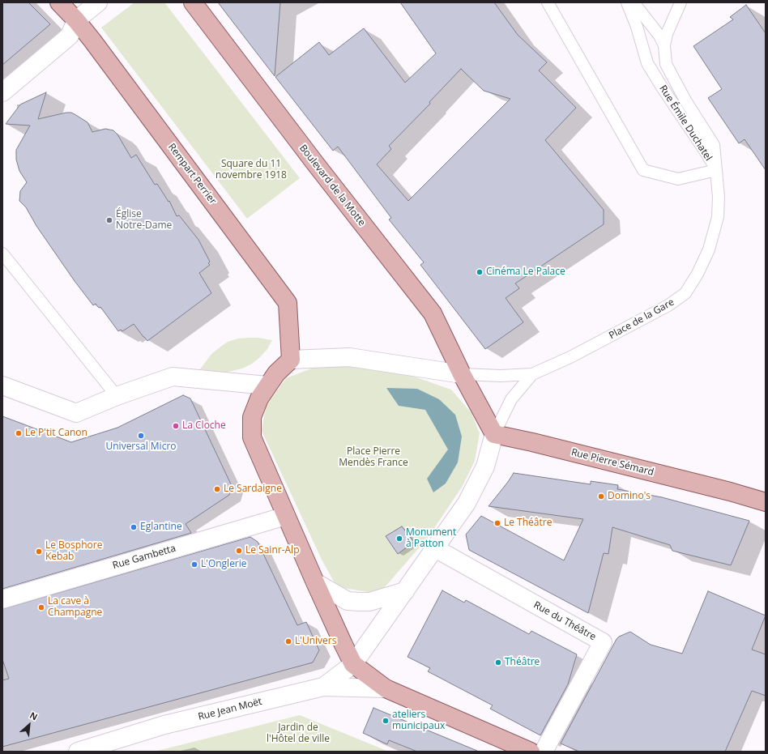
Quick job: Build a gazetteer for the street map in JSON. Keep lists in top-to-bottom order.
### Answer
{
  "streets": {
    "main road": [
      "Rempart Perrier",
      "Boulevard de la Motte",
      "Rue Pierre Sémard",
      "Rue Gambetta",
      "Rue du Théâtre",
      "Rue Jean Moët"
    ],
    "lane": ["Rue Émile Duchatel", "Place de la Gare"]
  },
  "crossings": [
    ["Rue Émile Duchatel", "Place de la Gare"],
    ["Boulevard de la Motte", "Place de la Gare"],
    ["Place de la Gare", "Rue Pierre Sémard"]
  ],
  "parks": ["Square du 11 novembre 1918", "Place Pierre Mendès France", "Jardin de l'Hôtel de ville"],
  "places": [
    "Église Notre-Dame",
    "Cinéma Le Palace",
    "La Cloche",
    "Le P'tit Canon",
    "Universal Micro",
    "Le Sardaigne",
    "Domino's",
    "Le Théâtre",
    "Eglantine",
    "Monument à Patton",
    "Le Sainr-Alp",
    "Le Bosphore Kebab",
    "L'Onglerie",
    "La cave à Champagne",
    "L'Univers",
    "Théâtre",
    "ateliers municipaux"
  ],
  "north": "top right"
}
